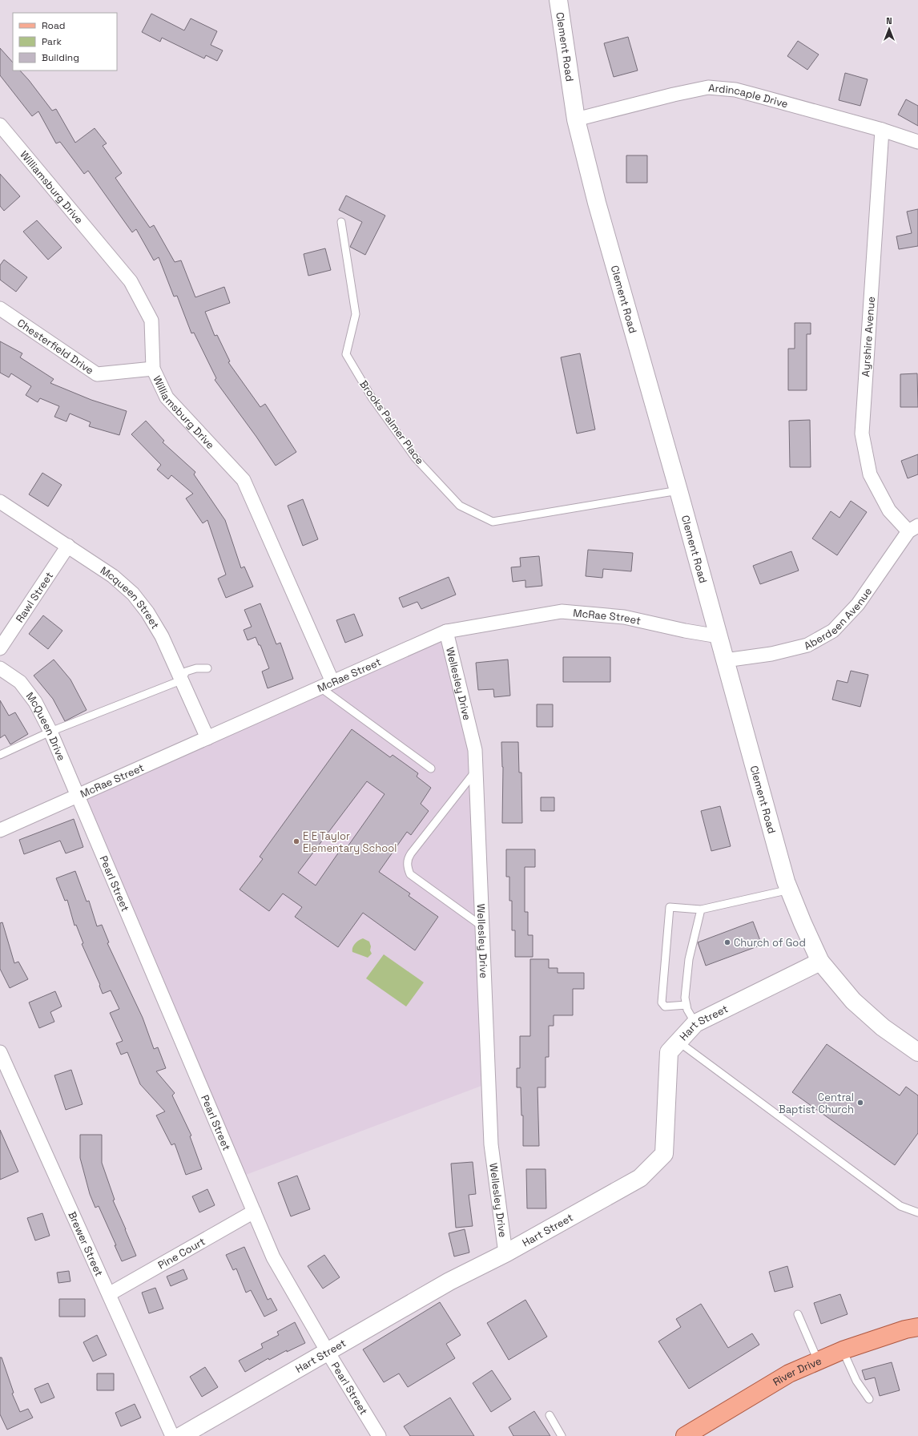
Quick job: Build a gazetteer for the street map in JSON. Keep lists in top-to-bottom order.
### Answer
{
  "streets": {
    "main road": ["River Drive"],
    "street": [
      "Clement Road",
      "Ardincaple Drive",
      "Williamsburg Drive",
      "Ayrshire Avenue",
      "Chesterfield Drive",
      "Rawl Street",
      "Mcqueen Street",
      "Aberdeen Avenue",
      "McRae Street",
      "Wellesley Drive",
      "McQueen Drive",
      "Pearl Street",
      "Hart Street",
      "Brewer Street",
      "Pine Court"
    ],
    "lane": ["Brooks Palmer Place"]
  },
  "crossings": [
    ["Clement Road", "Ardincaple Drive"],
    ["Clement Road", "Brooks Palmer Place"],
    ["Clement Road", "Aberdeen Avenue"],
    ["Clement Road", "McRae Street"],
    ["Clement Road", "Hart Street"],
    ["Ardincaple Drive", "Ayrshire Avenue"],
    ["Williamsburg Drive", "Chesterfield Drive"],
    ["Williamsburg Drive", "McRae Street"],
    ["Ayrshire Avenue", "Aberdeen Avenue"],
    ["Rawl Street", "Mcqueen Street"],
    ["Mcqueen Street", "McRae Street"],
    ["McRae Street", "Wellesley Drive"],
    ["McRae Street", "McQueen Drive"],
    ["McRae Street", "Pearl Street"],
    ["Wellesley Drive", "Hart Street"],
    ["McQueen Drive", "Pearl Street"],
    ["Pearl Street", "Hart Street"],
    ["Pearl Street", "Pine Court"],
    ["Brewer Street", "Pine Court"]
  ],
  "places": ["E E Taylor Elementary School", "Church of God", "Central Baptist Church"],
  "legend": ["Road", "Park", "Building"],
  "north": "top"
}
